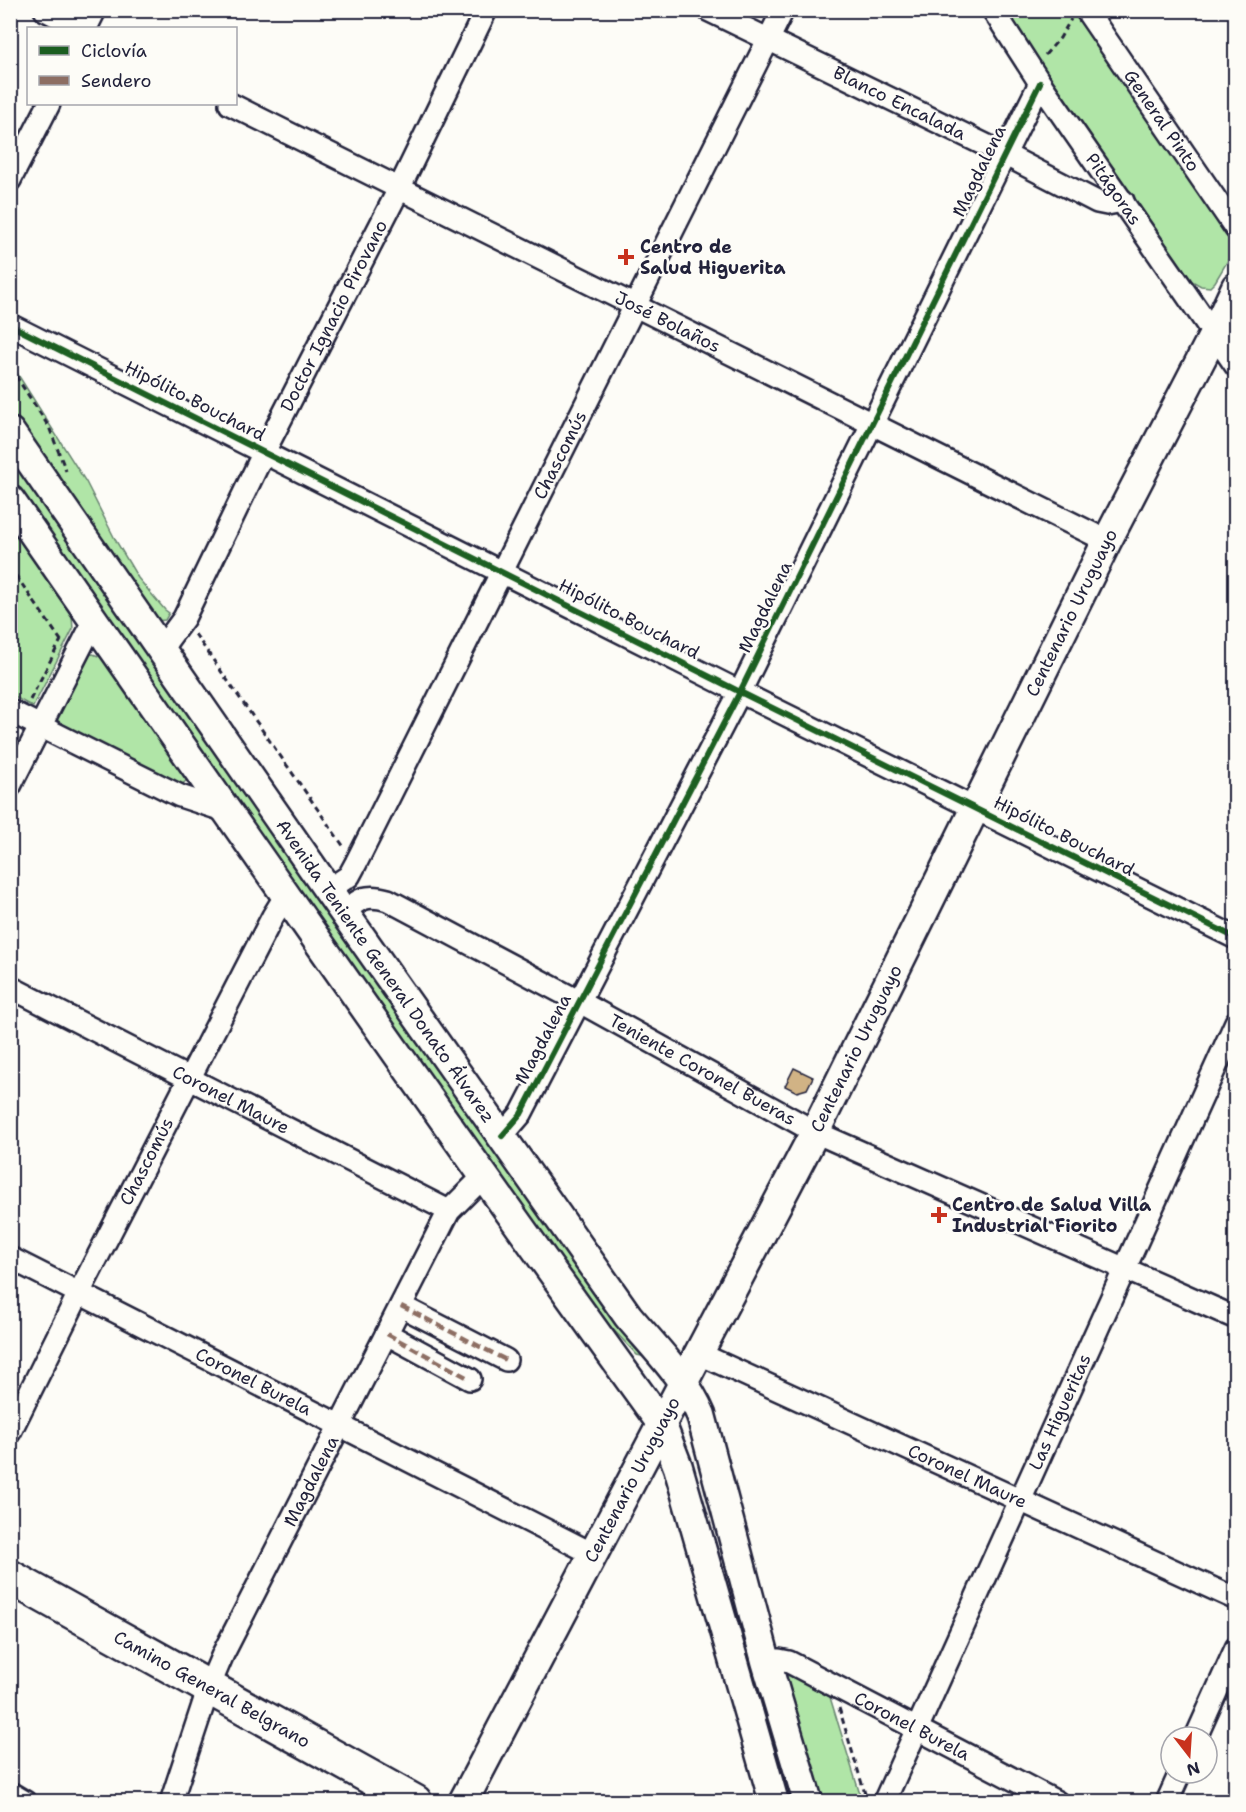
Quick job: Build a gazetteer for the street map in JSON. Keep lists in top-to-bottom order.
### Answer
{
  "streets": {
    "main road": ["Centenario Uruguayo", "Avenida Teniente General Donato Álvarez", "Camino General Belgrano"],
    "street": [
      "Blanco Encalada",
      "General Pinto",
      "Magdalena",
      "Pitágoras",
      "Doctor Ignacio Pirovano",
      "José Bolaños",
      "Hipólito Bouchard",
      "Chascomús",
      "Teniente Coronel Bueras",
      "Coronel Maure",
      "Coronel Burela",
      "Las Higueritas"
    ]
  },
  "crossings": [
    ["Blanco Encalada", "Magdalena"],
    ["Blanco Encalada", "Pitágoras"],
    ["Blanco Encalada", "Chascomús"],
    ["Magdalena", "Pitágoras"],
    ["Magdalena", "José Bolaños"],
    ["Magdalena", "Hipólito Bouchard"],
    ["Magdalena", "Avenida Teniente General Donato Álvarez"],
    ["Magdalena", "Teniente Coronel Bueras"],
    ["Magdalena", "Coronel Maure"],
    ["Magdalena", "Coronel Burela"],
    ["Magdalena", "Camino General Belgrano"],
    ["Pitágoras", "Centenario Uruguayo"],
    ["Doctor Ignacio Pirovano", "José Bolaños"],
    ["Doctor Ignacio Pirovano", "Hipólito Bouchard"],
    ["Doctor Ignacio Pirovano", "Avenida Teniente General Donato Álvarez"],
    ["José Bolaños", "Chascomús"],
    ["José Bolaños", "Centenario Uruguayo"],
    ["Hipólito Bouchard", "Chascomús"],
    ["Hipólito Bouchard", "Centenario Uruguayo"],
    ["Chascomús", "Avenida Teniente General Donato Álvarez"],
    ["Chascomús", "Coronel Maure"],
    ["Chascomús", "Coronel Burela"],
    ["Centenario Uruguayo", "Avenida Teniente General Donato Álvarez"],
    ["Centenario Uruguayo", "Teniente Coronel Bueras"],
    ["Centenario Uruguayo", "Coronel Maure"],
    ["Centenario Uruguayo", "Coronel Burela"],
    ["Avenida Teniente General Donato Álvarez", "Coronel Burela"],
    ["Teniente Coronel Bueras", "Las Higueritas"],
    ["Coronel Maure", "Las Higueritas"],
    ["Coronel Burela", "Las Higueritas"]
  ],
  "places": {
    "health": ["Centro de Salud Higuerita", "Centro de Salud Villa Industrial Fiorito"]
  },
  "legend": ["Ciclovía", "Sendero"],
  "north": "bottom"
}
